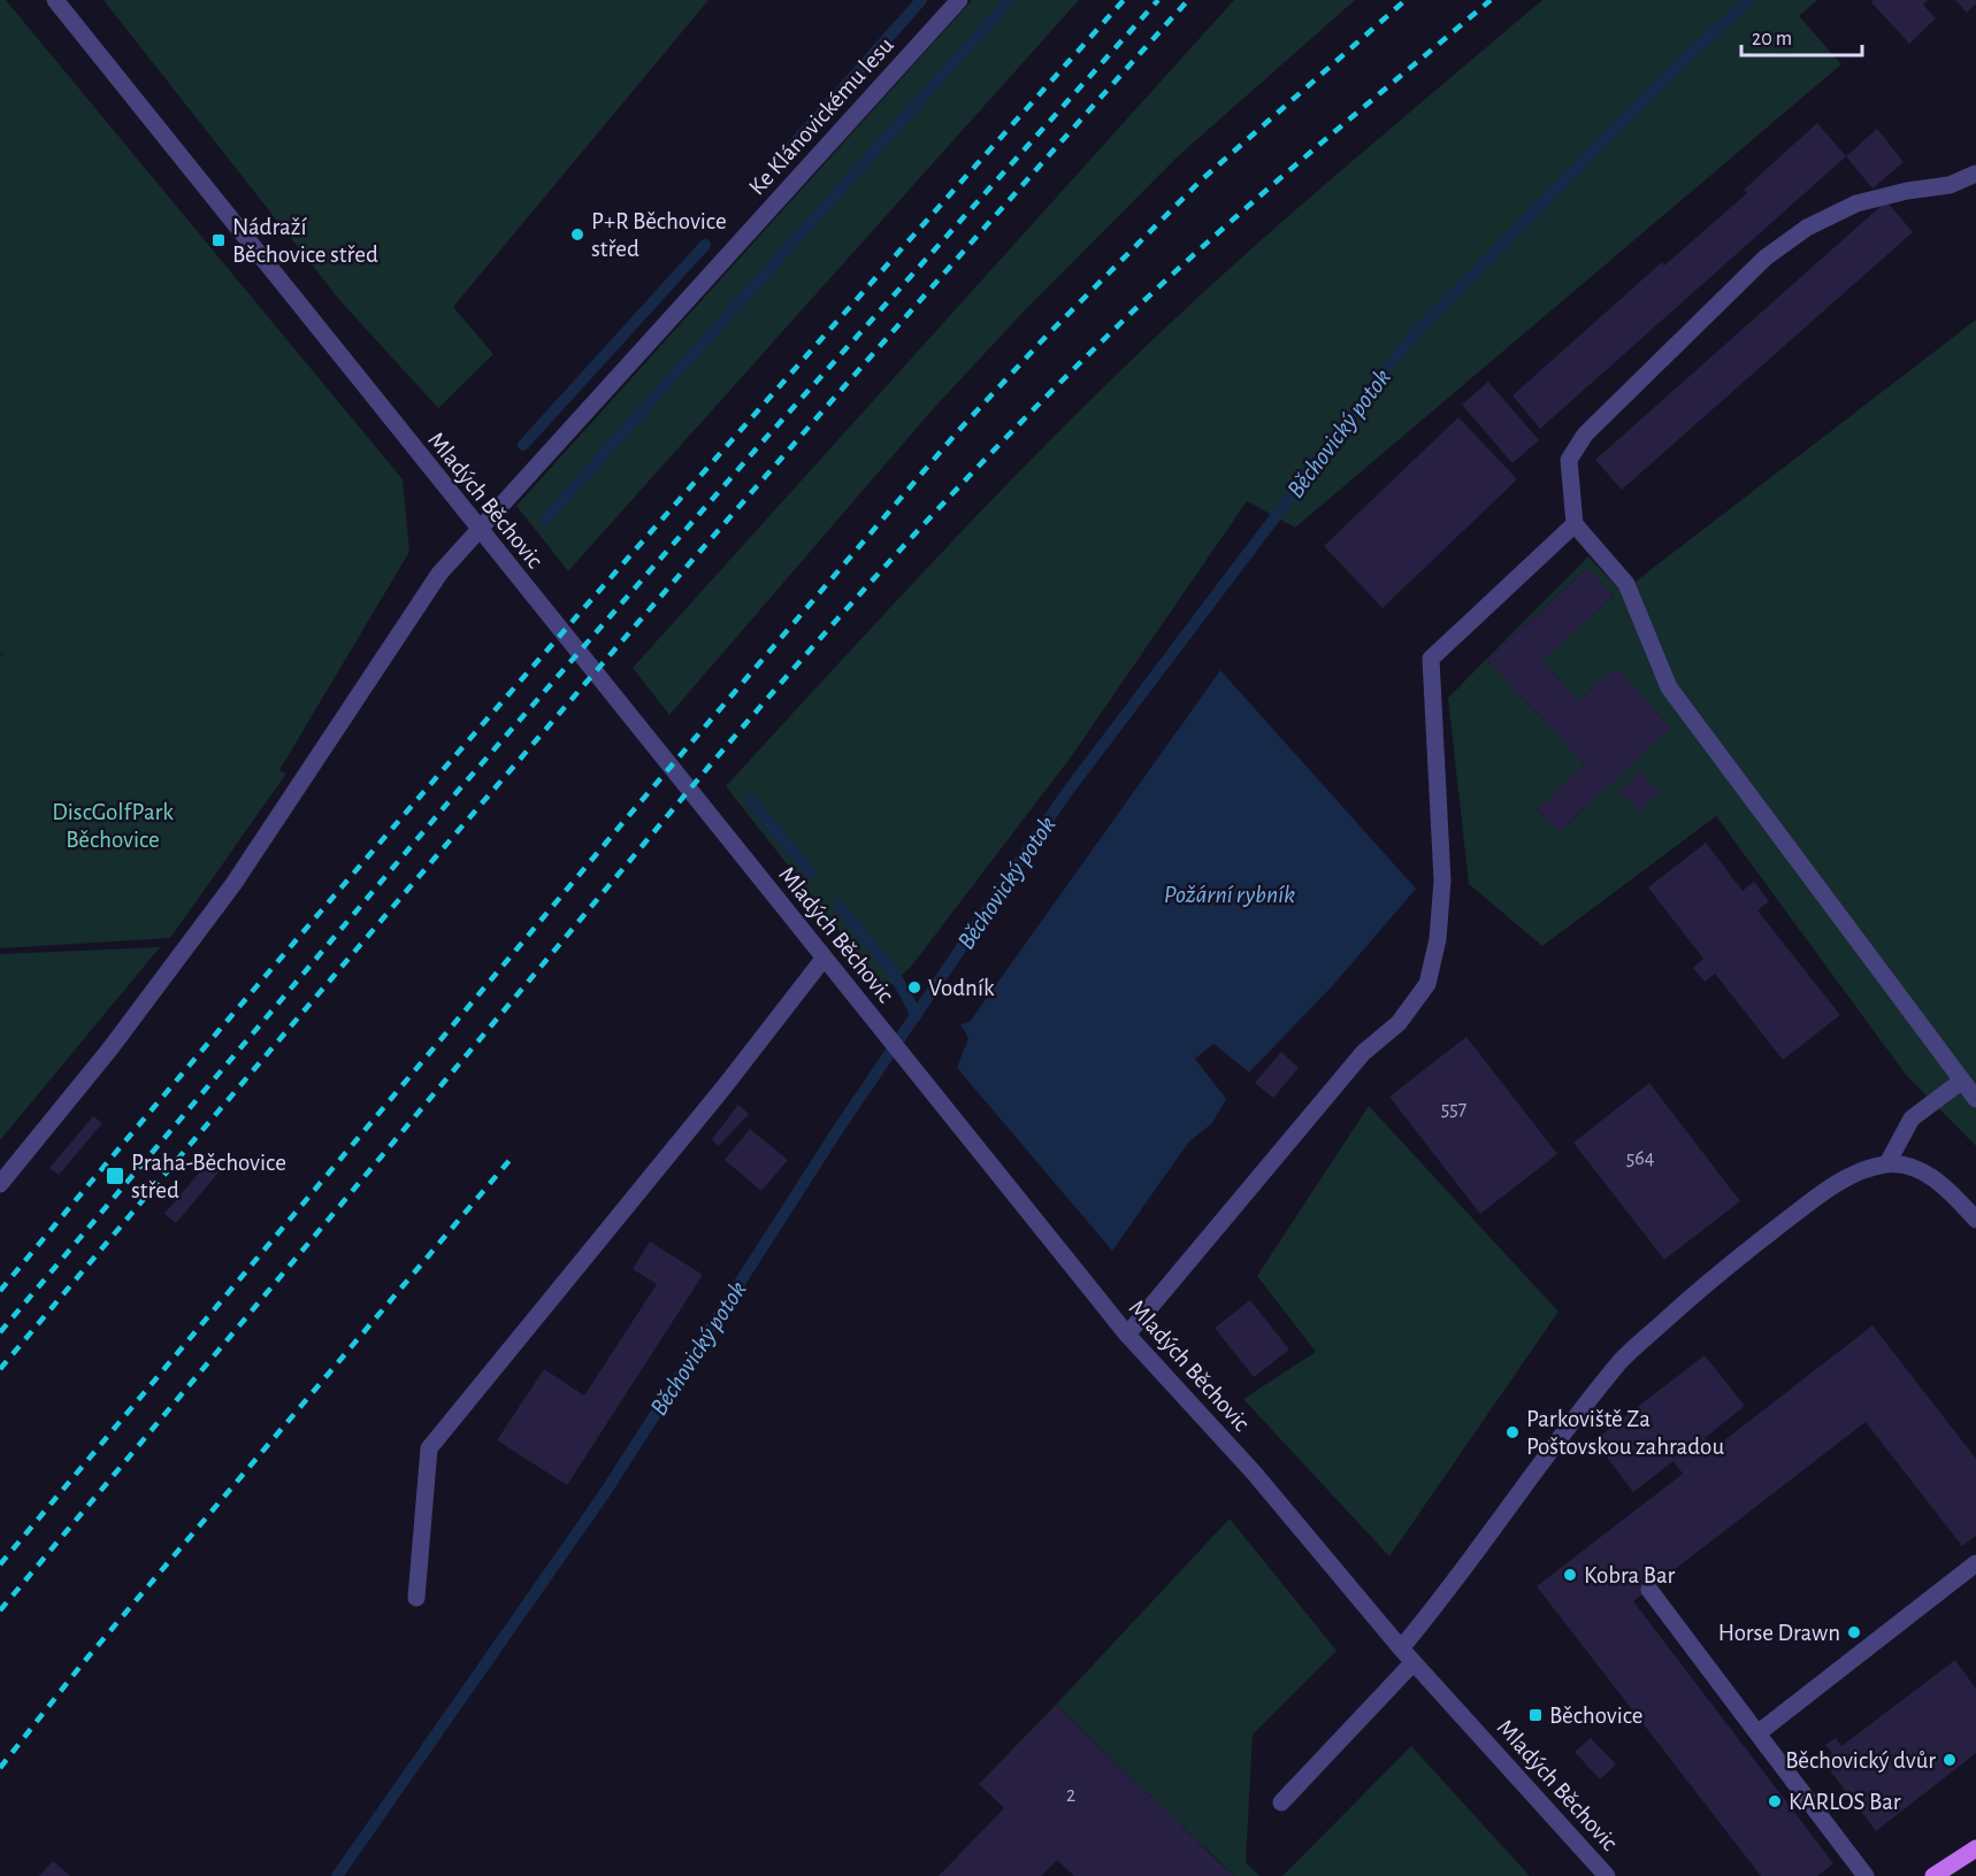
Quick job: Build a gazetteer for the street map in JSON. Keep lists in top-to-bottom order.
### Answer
{
  "streets": {
    "street": ["Ke Klánovickému lesu", "Mladých Běchovic"]
  },
  "crossings": [
    ["Ke Klánovickému lesu", "Mladých Běchovic"]
  ],
  "water": ["Běchovický potok", "Požární rybník"],
  "parks": ["DiscGolfPark Běchovice"],
  "places": {
    "other": [
      "P+R Běchovice střed",
      "Vodník",
      "Parkoviště Za Poštovskou zahradou",
      "Kobra Bar",
      "Horse Drawn",
      "Běchovický dvůr",
      "KARLOS Bar"
    ],
    "transit": ["Nádraží Běchovice střed", "Praha-Běchovice střed", "Běchovice"]
  },
  "house_numbers": ["557", "564", "2"],
  "scale_bar": "20 m"
}
